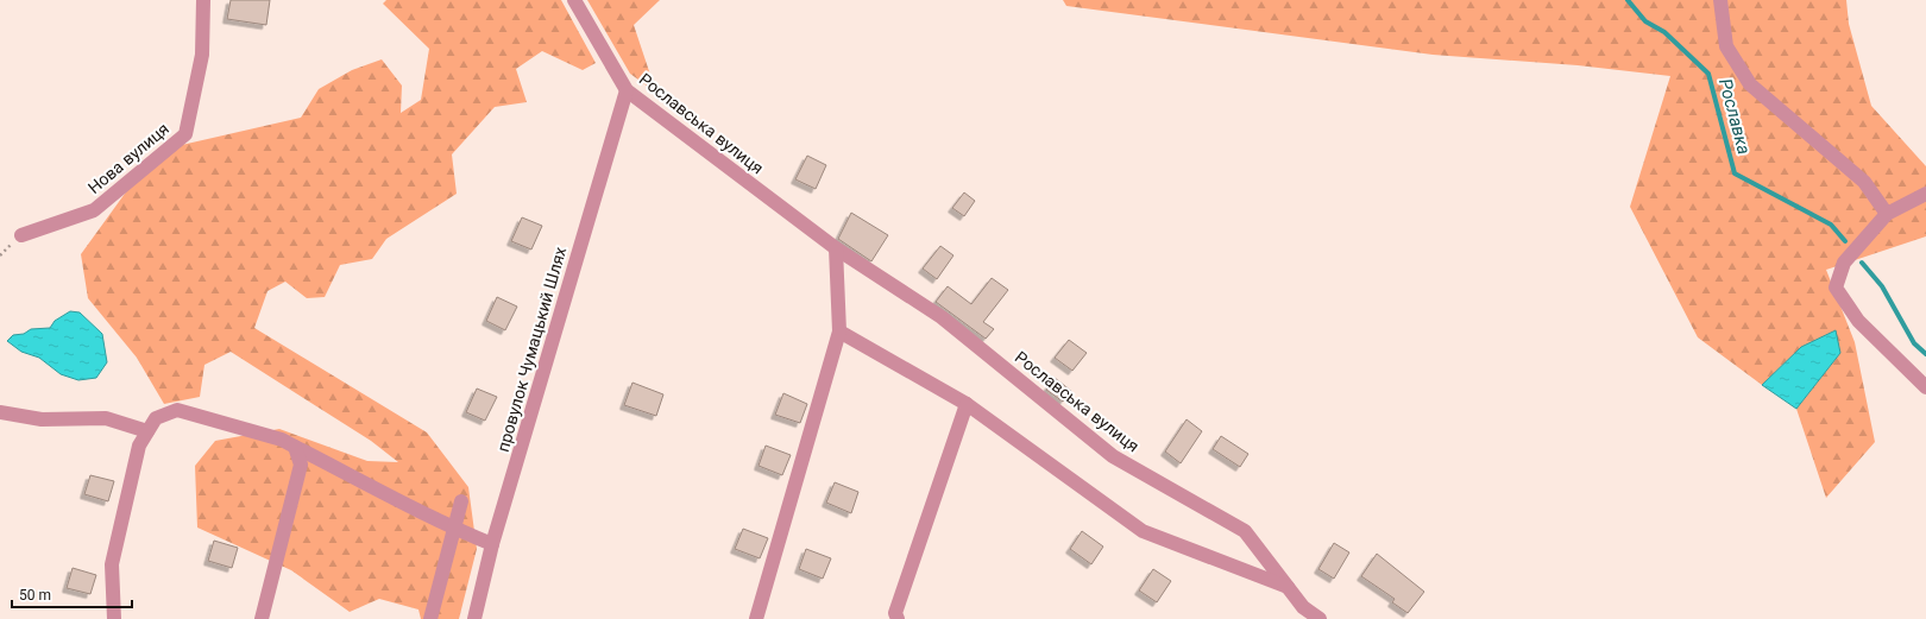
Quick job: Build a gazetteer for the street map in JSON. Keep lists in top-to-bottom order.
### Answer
{
  "streets": {
    "street": ["Рославська вулиця", "Нова вулиця", "провулок Чумацький Шлях"]
  },
  "crossings": [
    ["Рославська вулиця", "провулок Чумацький Шлях"]
  ],
  "water": ["Рославка"],
  "scale_bar": "50 m"
}
